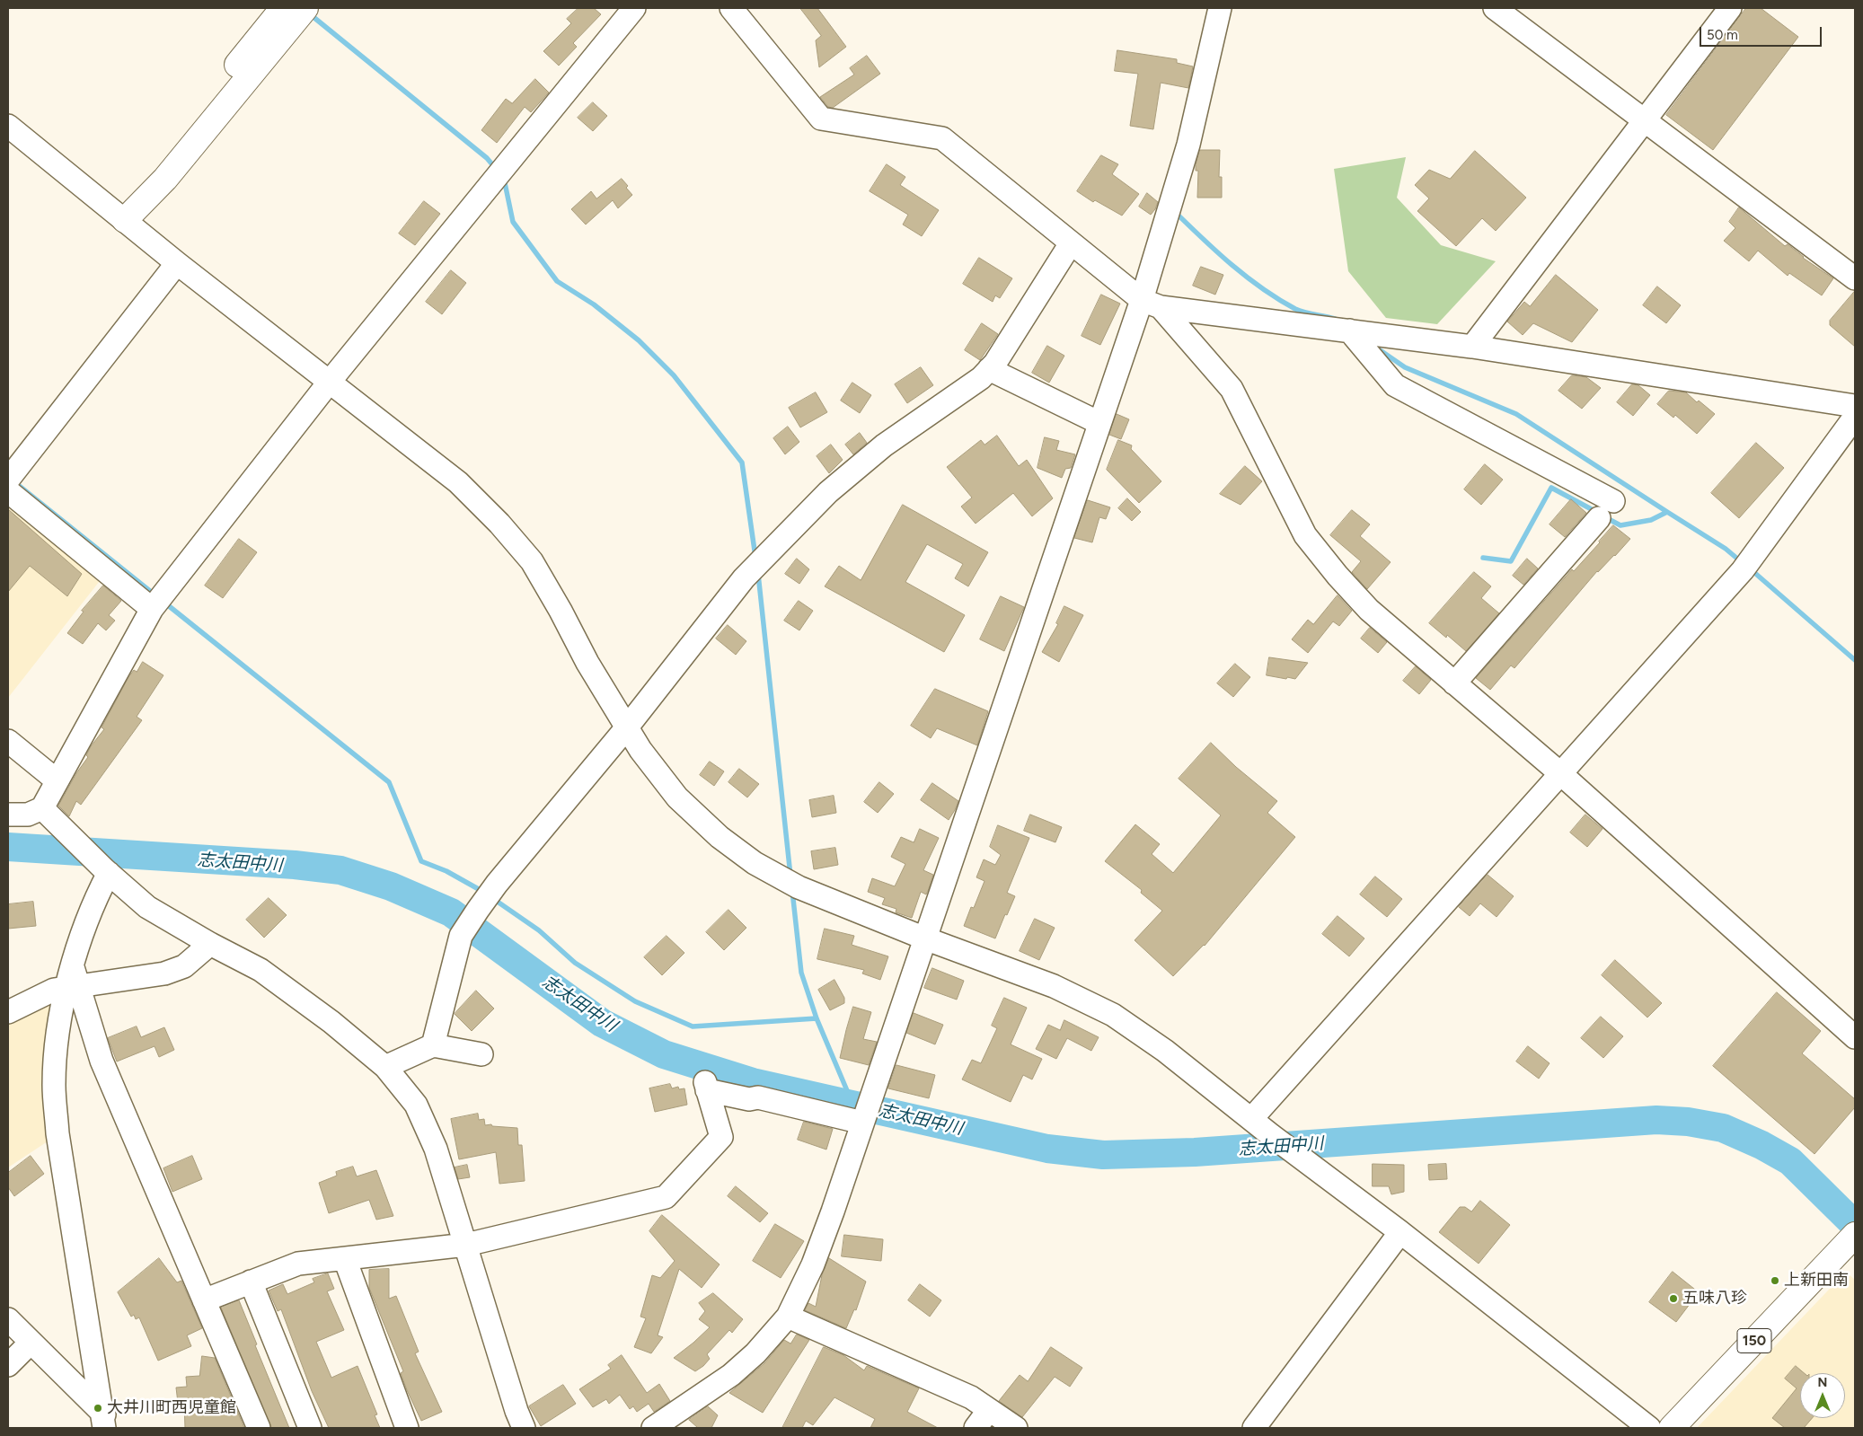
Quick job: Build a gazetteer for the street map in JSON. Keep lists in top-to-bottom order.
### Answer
{
  "streets": {
    "highway": ["150"]
  },
  "water": ["志太田中川"],
  "places": ["上新田南", "五味八珍", "大井川町西児童館"],
  "scale_bar": "50 m",
  "north": "top"
}
